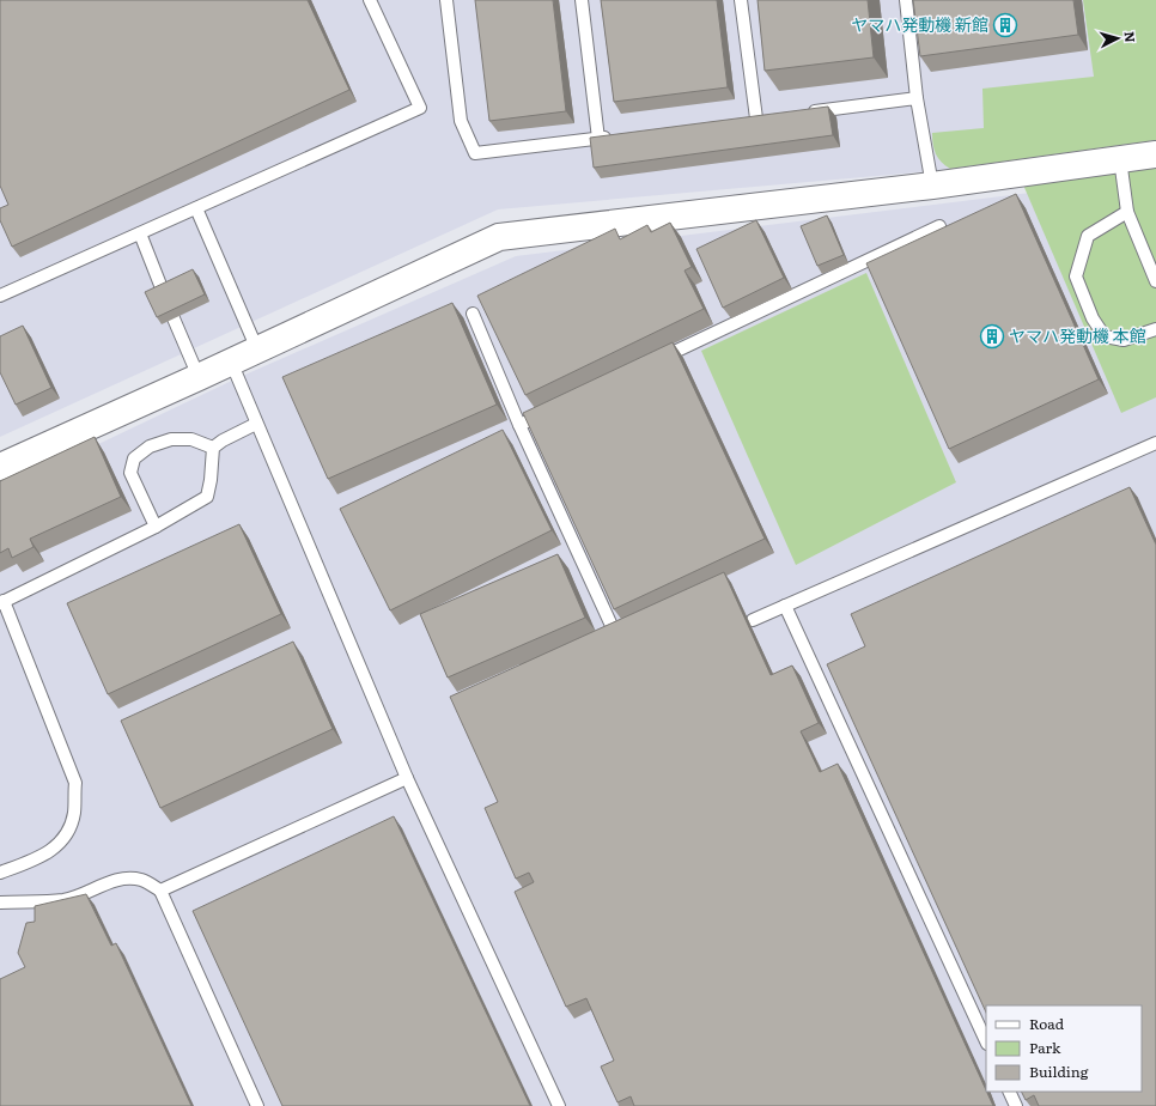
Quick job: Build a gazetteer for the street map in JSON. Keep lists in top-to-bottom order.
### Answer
{
  "places": {
    "building": ["ヤマハ発動機 新館", "ヤマハ発動機 本館"]
  },
  "legend": ["Road", "Park", "Building"],
  "north": "right"
}
